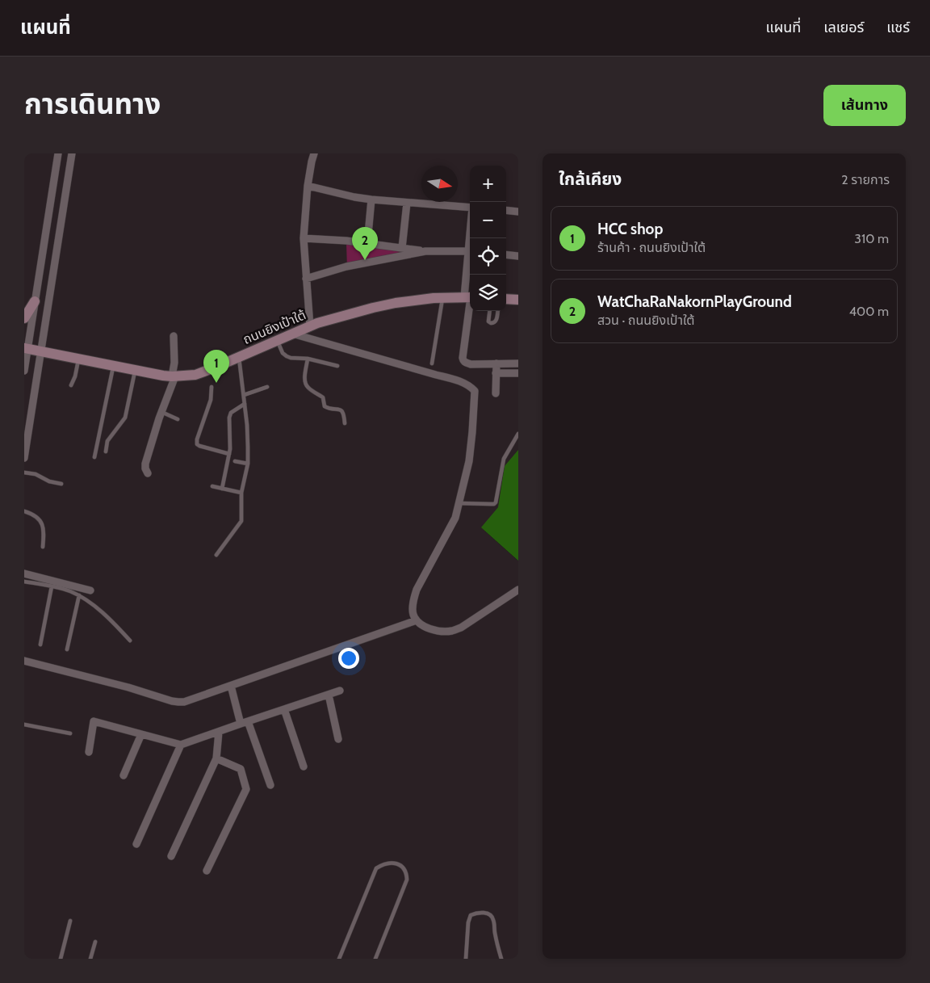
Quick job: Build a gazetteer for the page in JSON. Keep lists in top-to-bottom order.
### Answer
{
  "streets": {
    "main road": ["ถนนยิงเป้าใต้"]
  },
  "north": "right",
  "page": {
    "header": "แผนที่",
    "nav": ["แผนที่", "เลเยอร์", "แชร์"],
    "title": "การเดินทาง",
    "buttons": "เส้นทาง",
    "heading": ["ใกล้เคียง", "2 รายการ"],
    "map_buttons": ["+", "−"],
    "list": [
      {
        "mark": "1",
        "name": "HCC shop",
        "note": "ร้านค้า · ถนนยิงเป้าใต้",
        "value": "310 m"
      },
      {
        "mark": "2",
        "name": "WatChaRaNakornPlayGround",
        "note": "สวน · ถนนยิงเป้าใต้",
        "value": "400 m"
      }
    ],
    "pins": ["2", "1"]
  }
}
